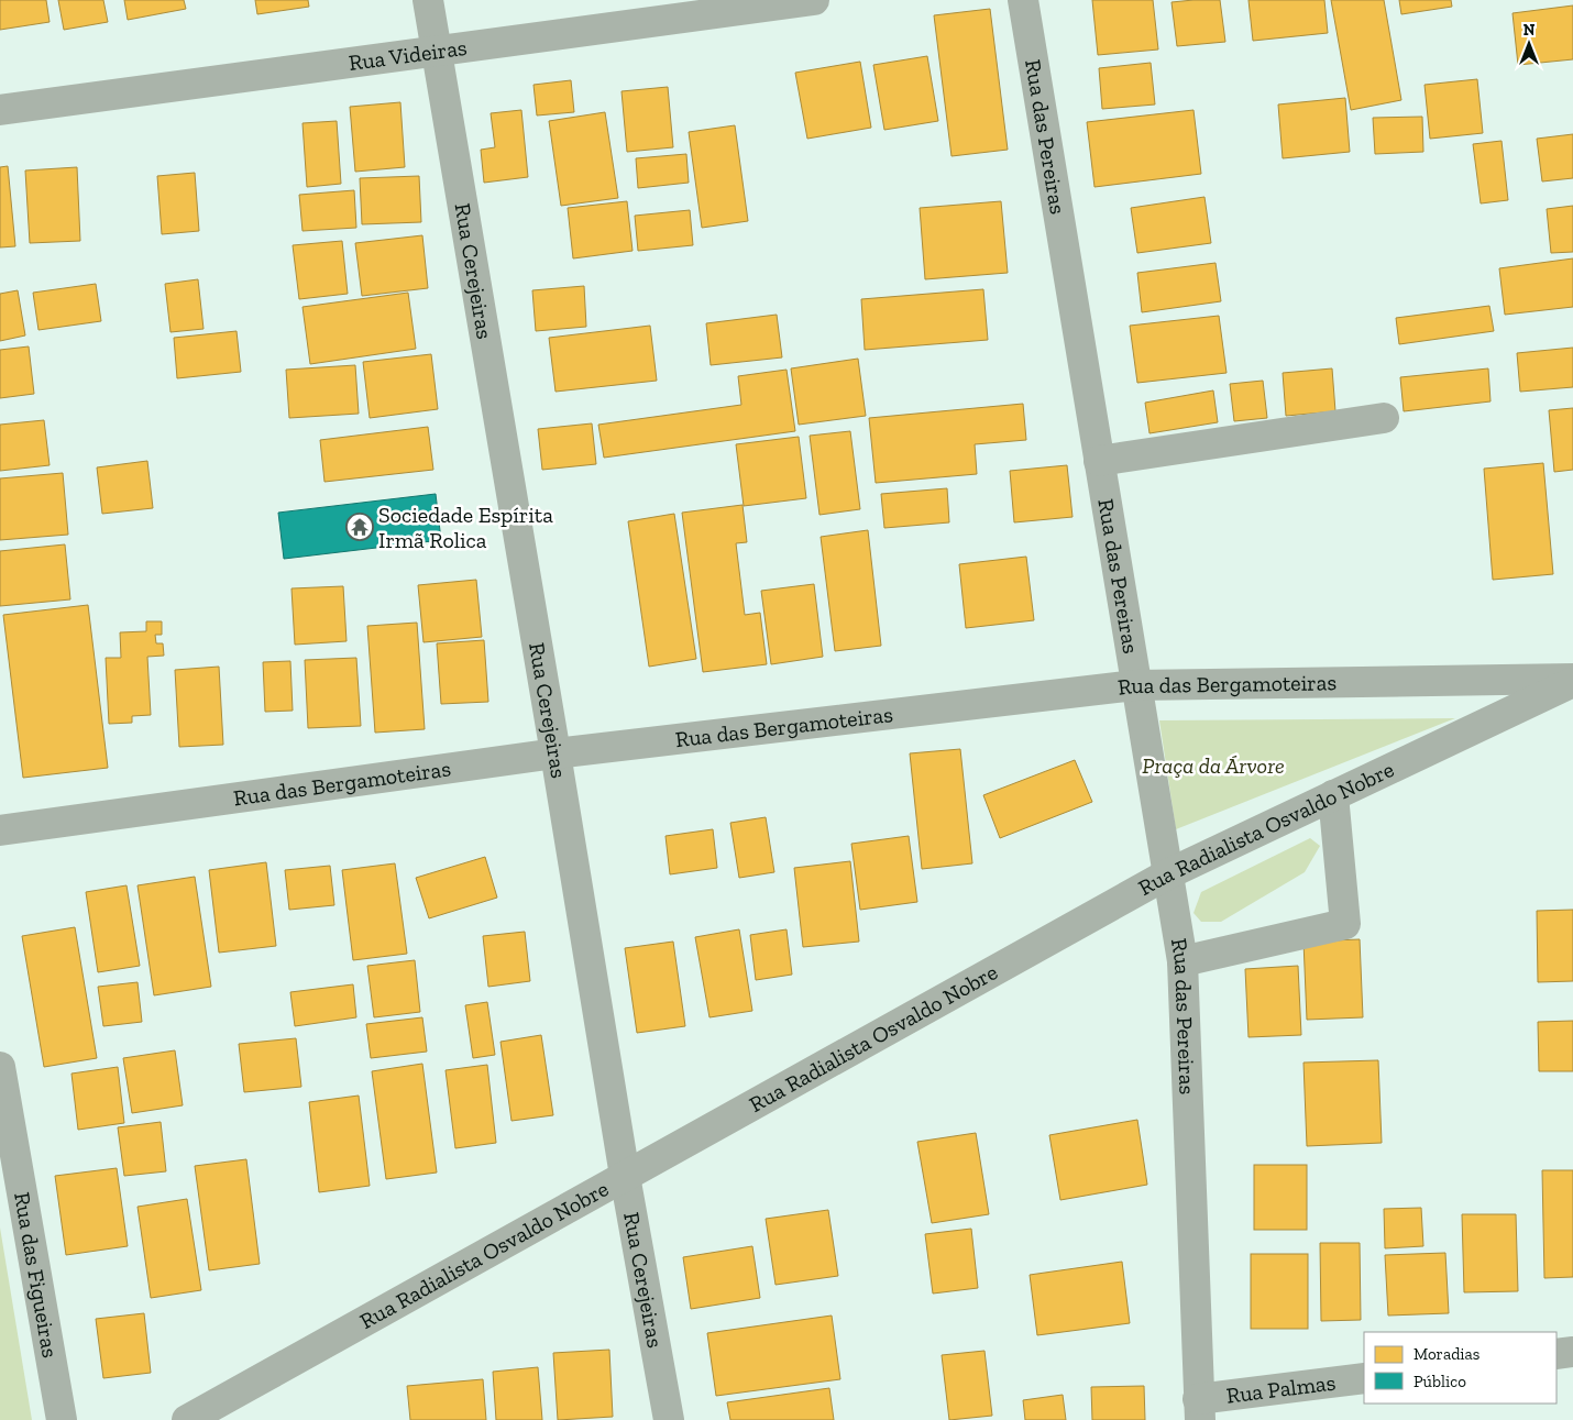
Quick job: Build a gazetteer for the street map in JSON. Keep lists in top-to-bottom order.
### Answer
{
  "streets": {
    "street": [
      "Rua Videiras",
      "Rua das Pereiras",
      "Rua Cerejeiras",
      "Rua das Bergamoteiras",
      "Rua Radialista Osvaldo Nobre",
      "Rua das Figueiras",
      "Rua Palmas"
    ]
  },
  "crossings": [
    ["Rua Videiras", "Rua Cerejeiras"],
    ["Rua das Pereiras", "Rua das Bergamoteiras"],
    ["Rua das Pereiras", "Rua Radialista Osvaldo Nobre"],
    ["Rua das Pereiras", "Rua Palmas"],
    ["Rua Cerejeiras", "Rua das Bergamoteiras"],
    ["Rua Cerejeiras", "Rua Radialista Osvaldo Nobre"],
    ["Rua das Bergamoteiras", "Rua Radialista Osvaldo Nobre"]
  ],
  "parks": ["Praça da Árvore"],
  "places": {
    "temple": ["Sociedade Espírita Irmã Rolica"]
  },
  "legend": ["Moradias", "Público"],
  "north": "top"
}
